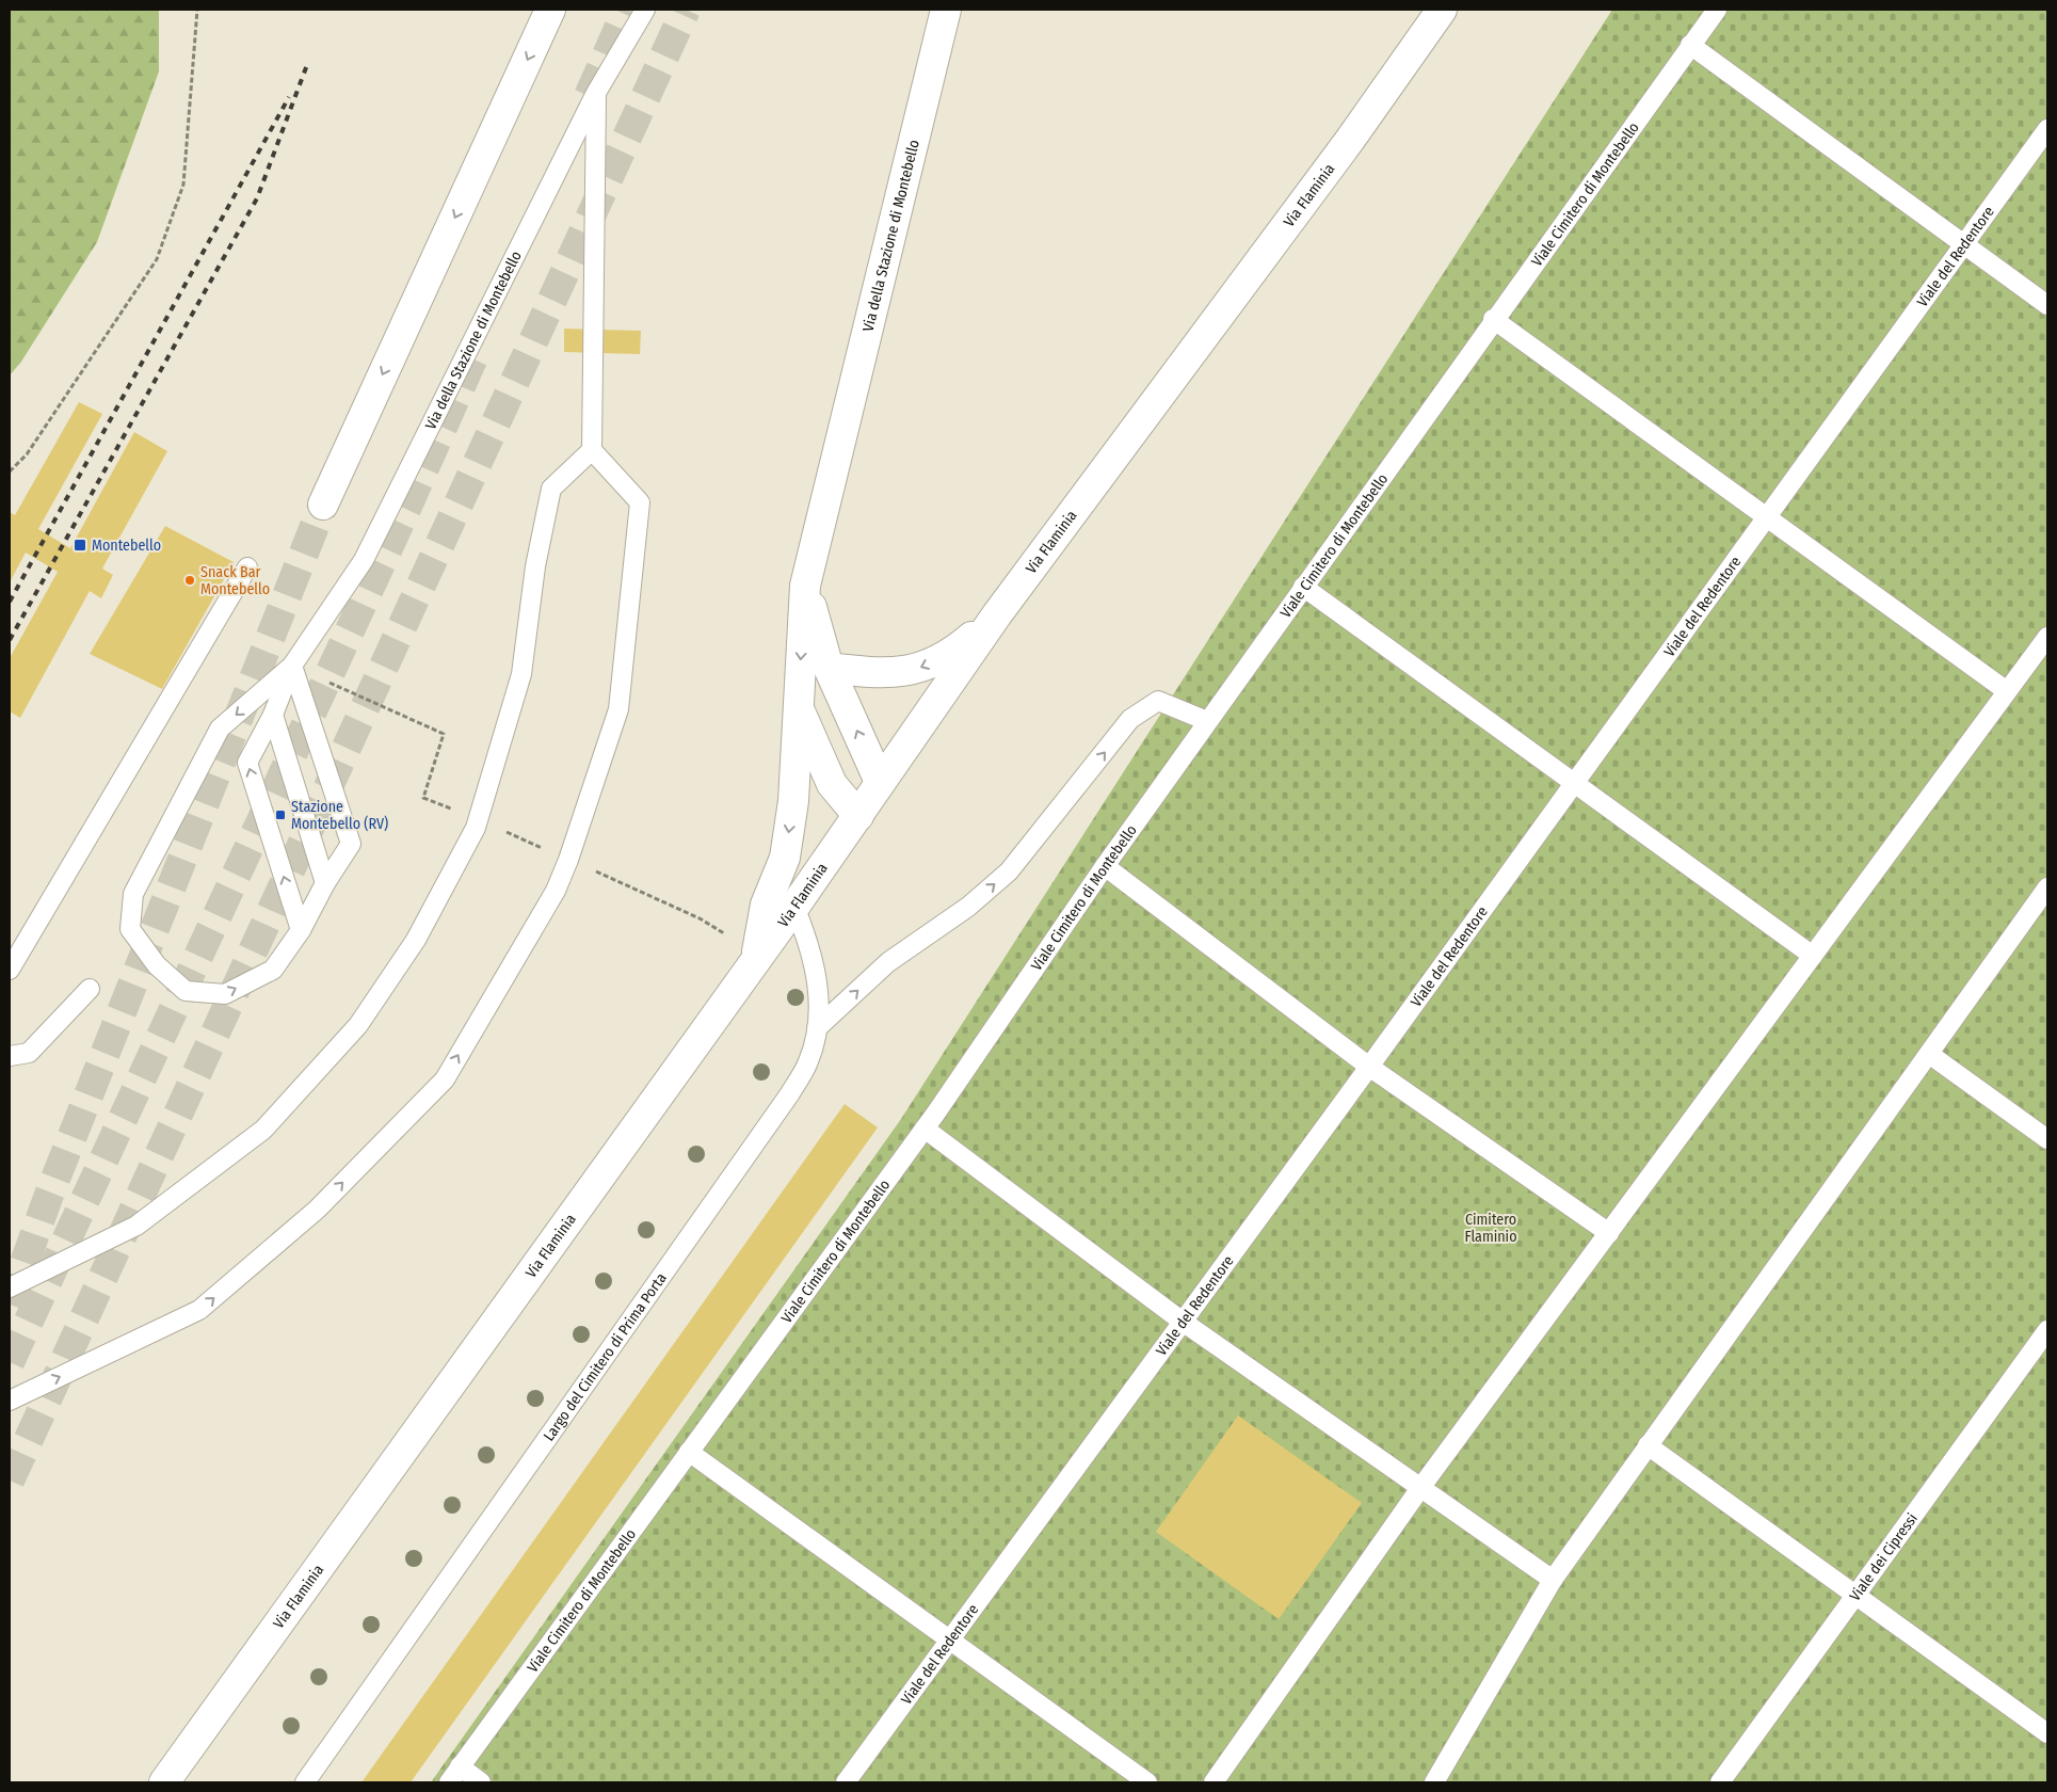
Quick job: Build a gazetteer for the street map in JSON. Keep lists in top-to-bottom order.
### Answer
{
  "streets": {
    "main road": ["Via Flaminia", "Via della Stazione di Montebello"],
    "lane": [
      "Viale Cimitero di Montebello",
      "Viale del Redentore",
      "Largo del Cimitero di Prima Porta",
      "Viale dei Cipressi"
    ]
  },
  "crossings": [
    ["Via Flaminia", "Via della Stazione di Montebello"],
    ["Via Flaminia", "Largo del Cimitero di Prima Porta"]
  ],
  "parks": ["Cimitero Flaminio"],
  "places": {
    "transit": ["Montebello", "Stazione Montebello (RV)"],
    "other": ["Snack Bar Montebello"]
  }
}
